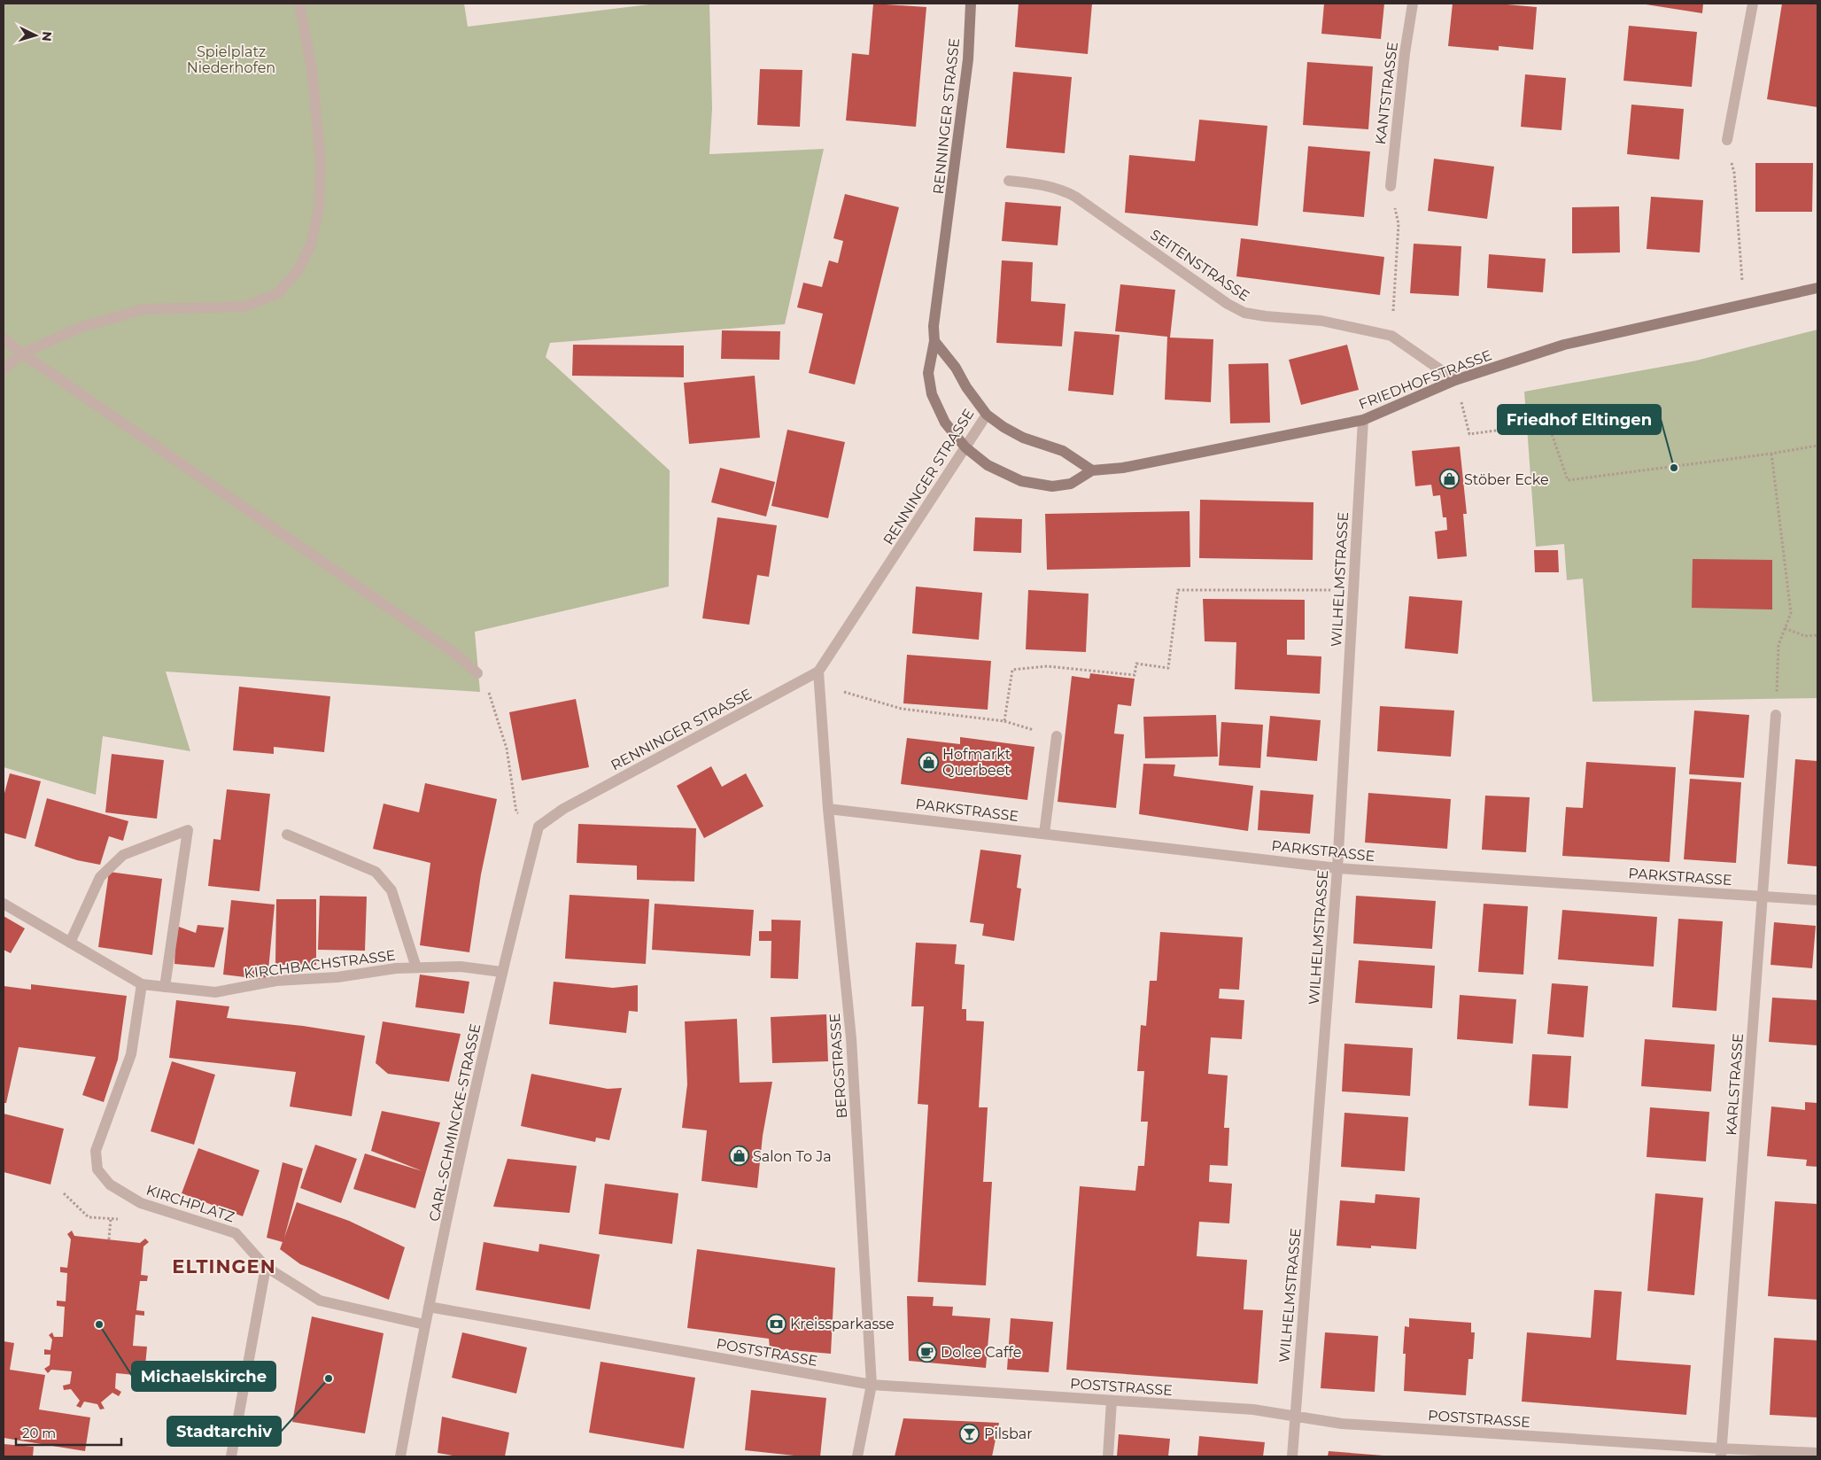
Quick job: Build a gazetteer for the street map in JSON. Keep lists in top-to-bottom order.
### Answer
{
  "streets": {
    "street": [
      "KANTSTRASSE",
      "RENNINGER STRASSE",
      "SEITENSTRASSE",
      "FRIEDHOFSTRASSE",
      "WILHELMSTRASSE",
      "PARKSTRASSE",
      "KIRCHBACHSTRASSE",
      "BERGSTRASSE",
      "KARLSTRASSE",
      "CARL-SCHMINCKE-STRASSE",
      "KIRCHPLATZ",
      "POSTSTRASSE"
    ]
  },
  "crossings": [
    ["RENNINGER STRASSE", "FRIEDHOFSTRASSE"],
    ["RENNINGER STRASSE", "BERGSTRASSE"],
    ["RENNINGER STRASSE", "CARL-SCHMINCKE-STRASSE"],
    ["SEITENSTRASSE", "FRIEDHOFSTRASSE"],
    ["FRIEDHOFSTRASSE", "WILHELMSTRASSE"],
    ["WILHELMSTRASSE", "PARKSTRASSE"],
    ["WILHELMSTRASSE", "POSTSTRASSE"],
    ["PARKSTRASSE", "BERGSTRASSE"],
    ["PARKSTRASSE", "KARLSTRASSE"],
    ["KIRCHBACHSTRASSE", "CARL-SCHMINCKE-STRASSE"],
    ["KIRCHBACHSTRASSE", "KIRCHPLATZ"],
    ["BERGSTRASSE", "POSTSTRASSE"],
    ["KARLSTRASSE", "POSTSTRASSE"],
    ["CARL-SCHMINCKE-STRASSE", "KIRCHPLATZ"],
    ["CARL-SCHMINCKE-STRASSE", "POSTSTRASSE"]
  ],
  "districts": ["ELTINGEN"],
  "parks": ["Spielplatz Niederhofen"],
  "places": {
    "other": ["Friedhof Eltingen", "Michaelskirche", "Stadtarchiv"],
    "shop": ["Stöber Ecke", "Hofmarkt Querbeet", "Salon To Ja"],
    "bank": ["Kreissparkasse"],
    "cafe": ["Dolce Caffe"],
    "bar": ["Pilsbar"]
  },
  "scale_bar": "20 m",
  "north": "right"
}
